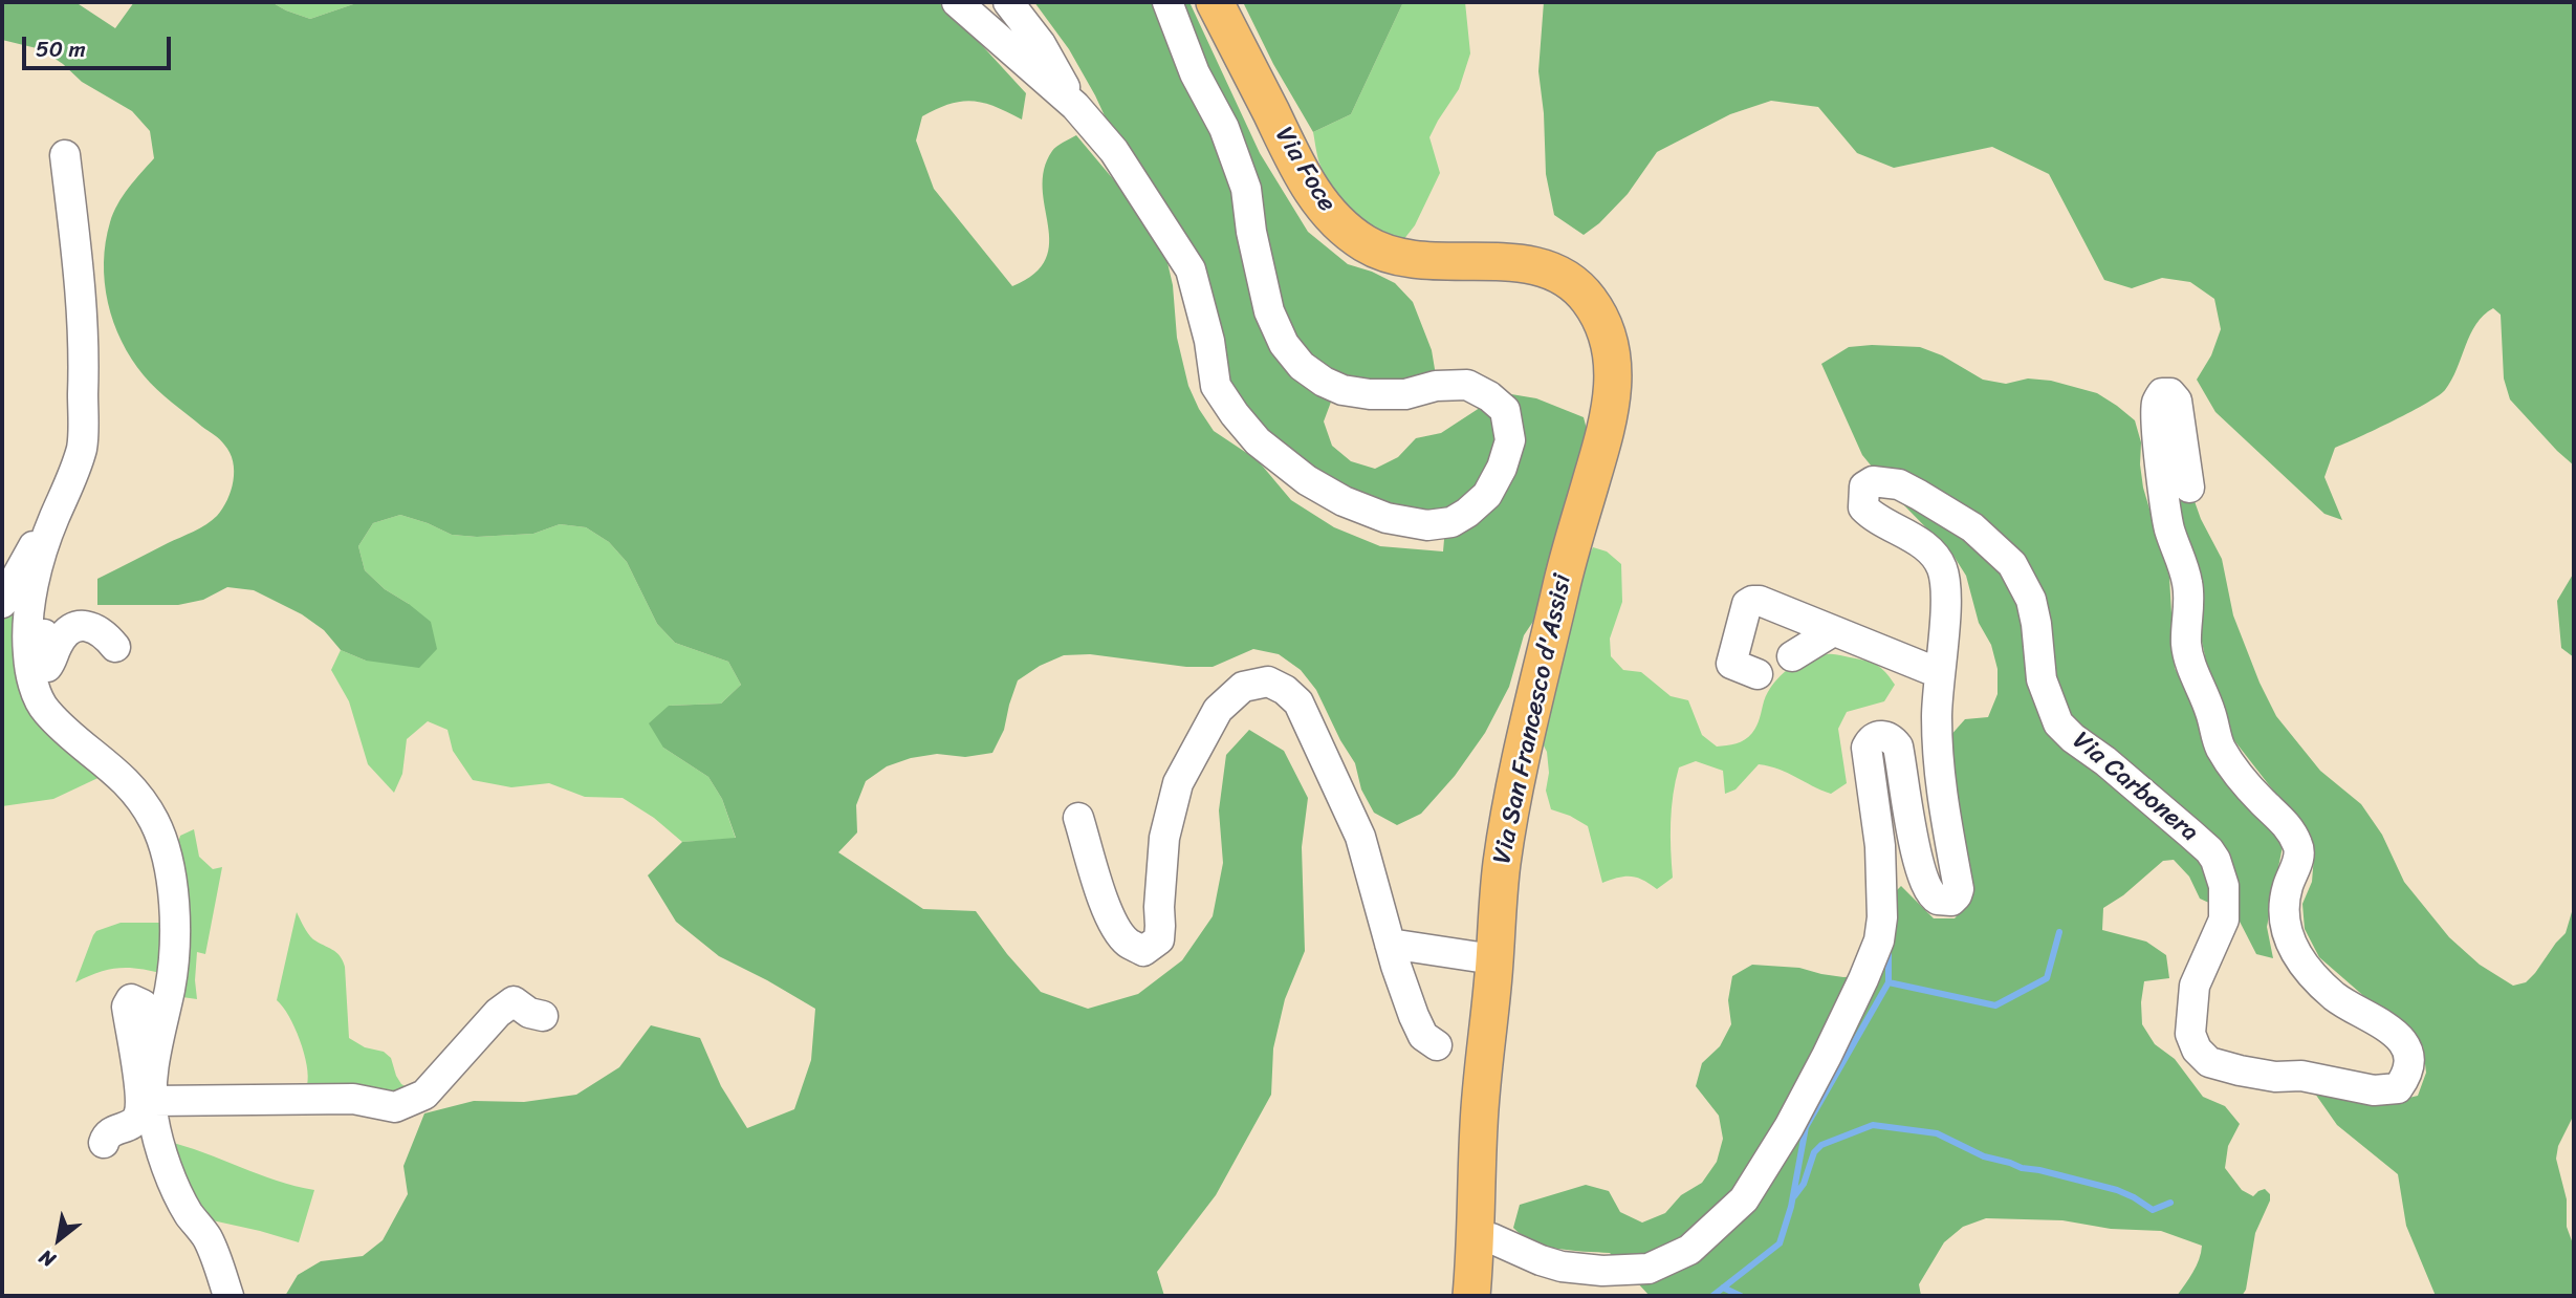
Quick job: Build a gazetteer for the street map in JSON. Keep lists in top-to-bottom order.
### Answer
{
  "streets": {
    "main road": ["Via Foce", "Via San Francesco d'Assisi"],
    "street": ["Via Carbonera"]
  },
  "crossings": [
    ["Via Foce", "Via San Francesco d'Assisi"],
    ["Via San Francesco d'Assisi", "Via Carbonera"]
  ],
  "scale_bar": "50 m",
  "north": "bottom left"
}
